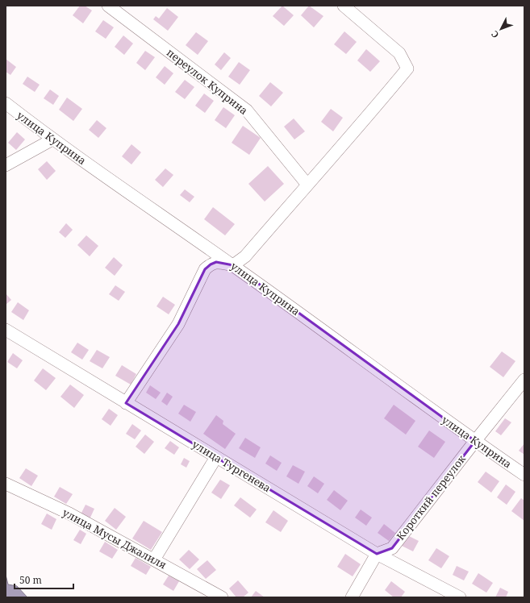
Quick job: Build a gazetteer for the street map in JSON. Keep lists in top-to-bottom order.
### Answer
{
  "streets": {
    "street": [
      "переулок Куприна",
      "улица Куприна",
      "улица Тургенева",
      "Короткий переулок",
      "улица Мусы Джалиля"
    ]
  },
  "crossings": [
    ["улица Куприна", "Короткий переулок"],
    ["улица Тургенева", "Короткий переулок"]
  ],
  "scale_bar": "50 m",
  "north": "bottom left"
}
